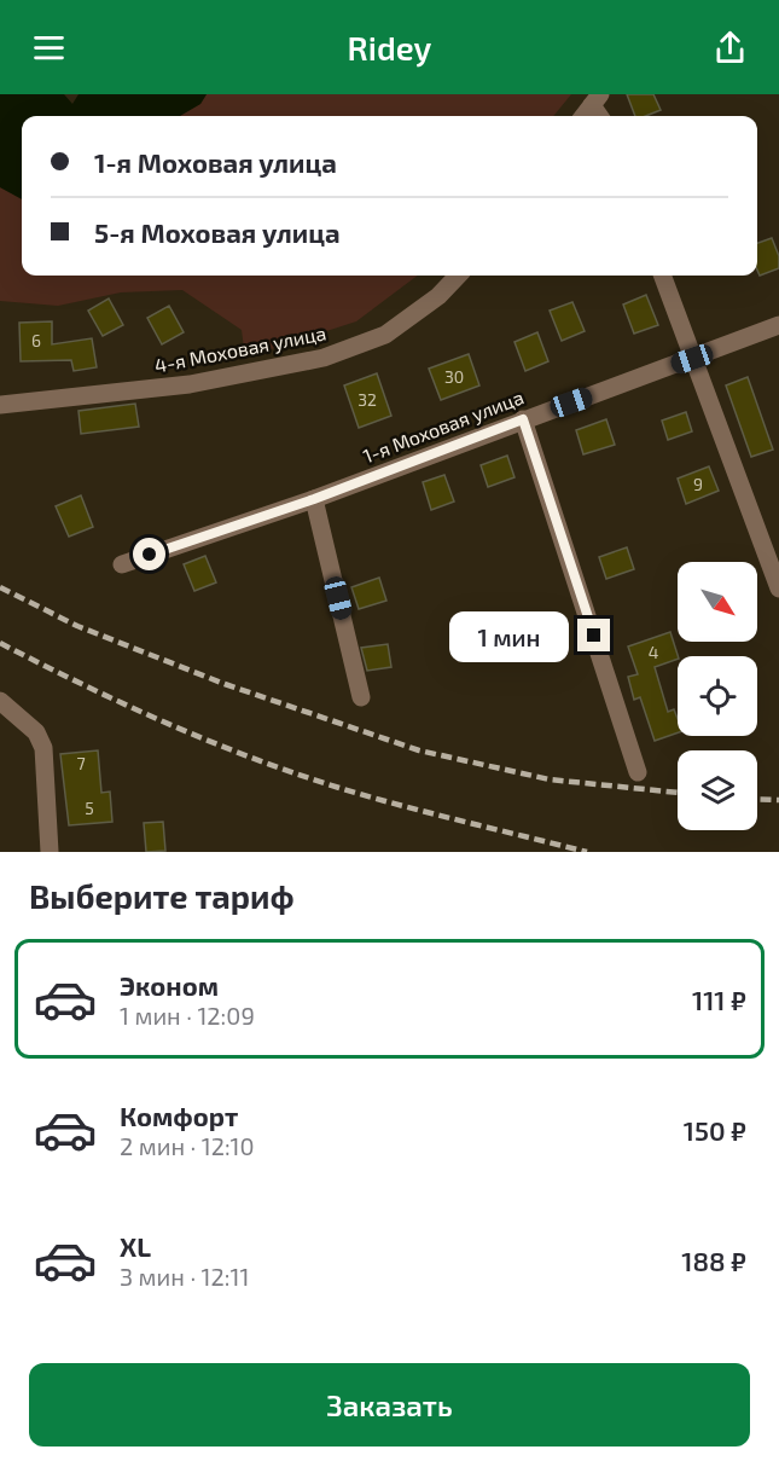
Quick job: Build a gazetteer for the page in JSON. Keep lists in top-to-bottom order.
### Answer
{
  "streets": {
    "street": ["4-я Моховая улица", "1-я Моховая улица"]
  },
  "house_numbers": [
    "6",
    "30",
    "32",
    "9",
    "4",
    "7",
    "5"
  ],
  "north": "bottom right",
  "page": {
    "header": "Ridey",
    "banner": ["1-я Моховая улица", "5-я Моховая улица"],
    "bubble": "1 мин",
    "heading": "Выберите тариф",
    "list": [
      {
        "name": "Эконом",
        "note": "1 мин · 12:09",
        "value": "111 ₽"
      },
      {
        "name": "Комфорт",
        "note": "2 мин · 12:10",
        "value": "150 ₽"
      },
      {
        "name": "XL",
        "note": "3 мин · 12:11",
        "value": "188 ₽"
      }
    ],
    "buttons": "Заказать"
  }
}
